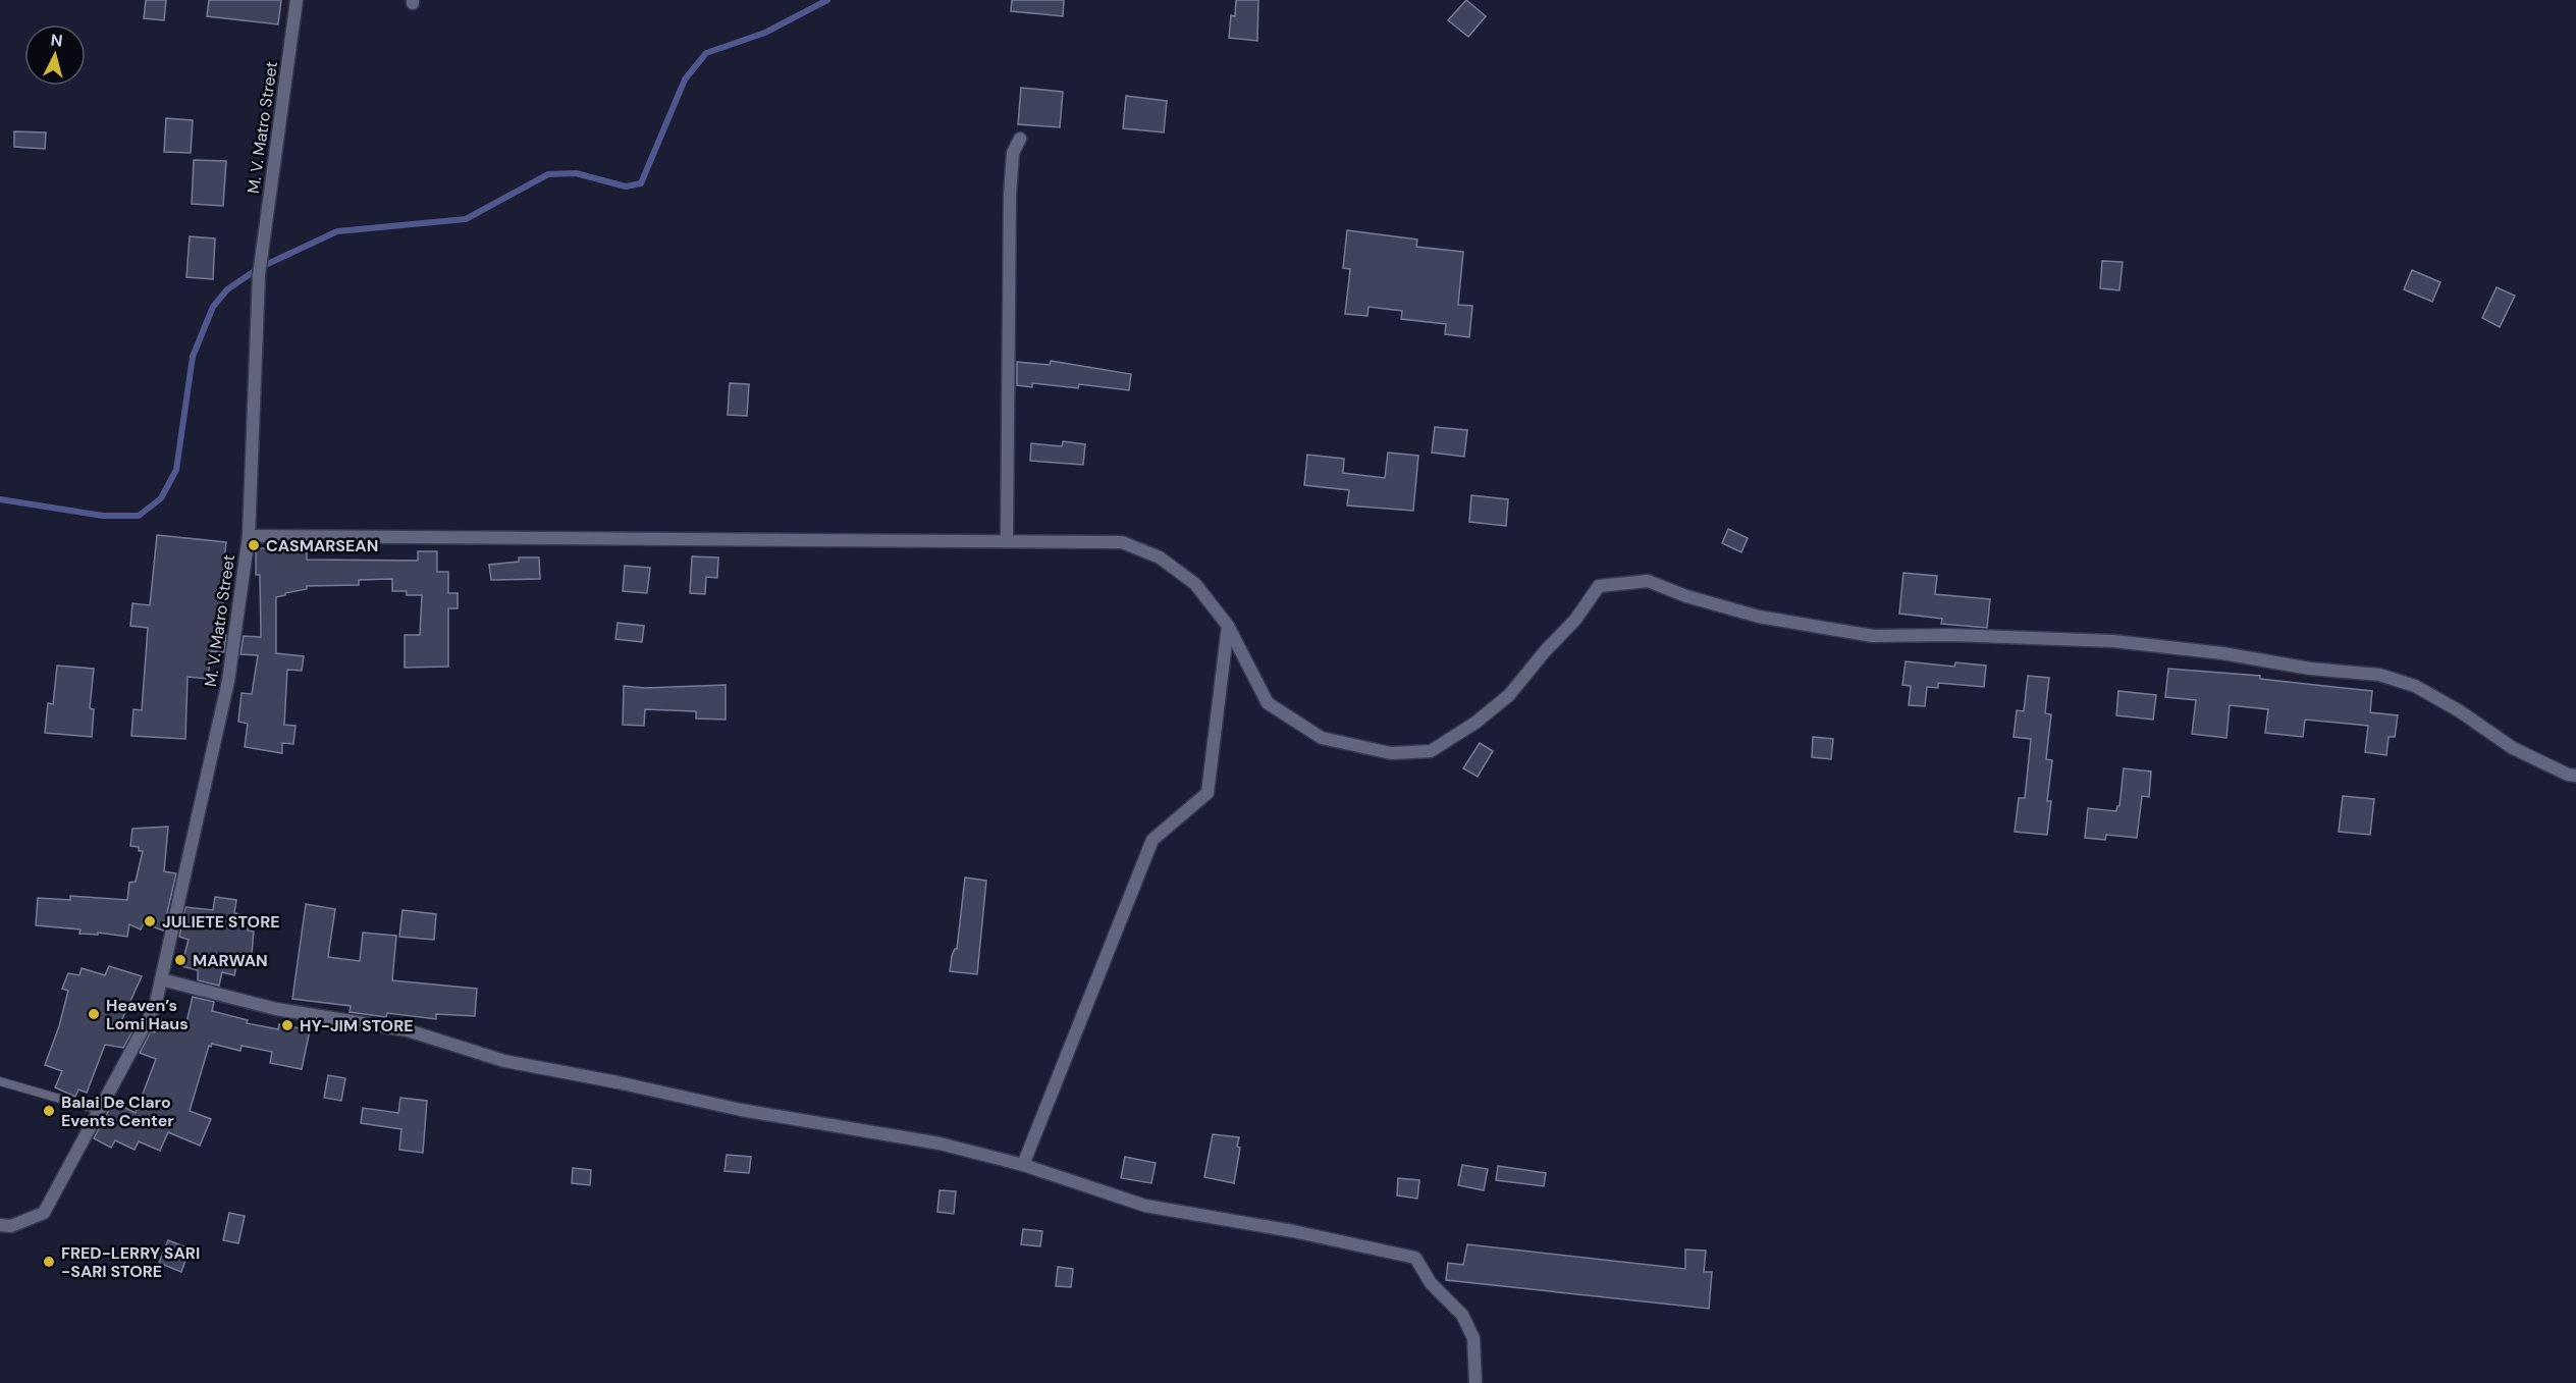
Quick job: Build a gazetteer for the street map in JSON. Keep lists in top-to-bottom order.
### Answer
{
  "streets": {
    "street": ["M. V. Matro Street"]
  },
  "places": [
    "CASMARSEAN",
    "JULIETE STORE",
    "MARWAN",
    "Heaven’s Lomi Haus",
    "HY-JIM STORE",
    "Balai De Claro Events Center",
    "FRED-LERRY SARI -SARI STORE"
  ],
  "north": "top"
}
